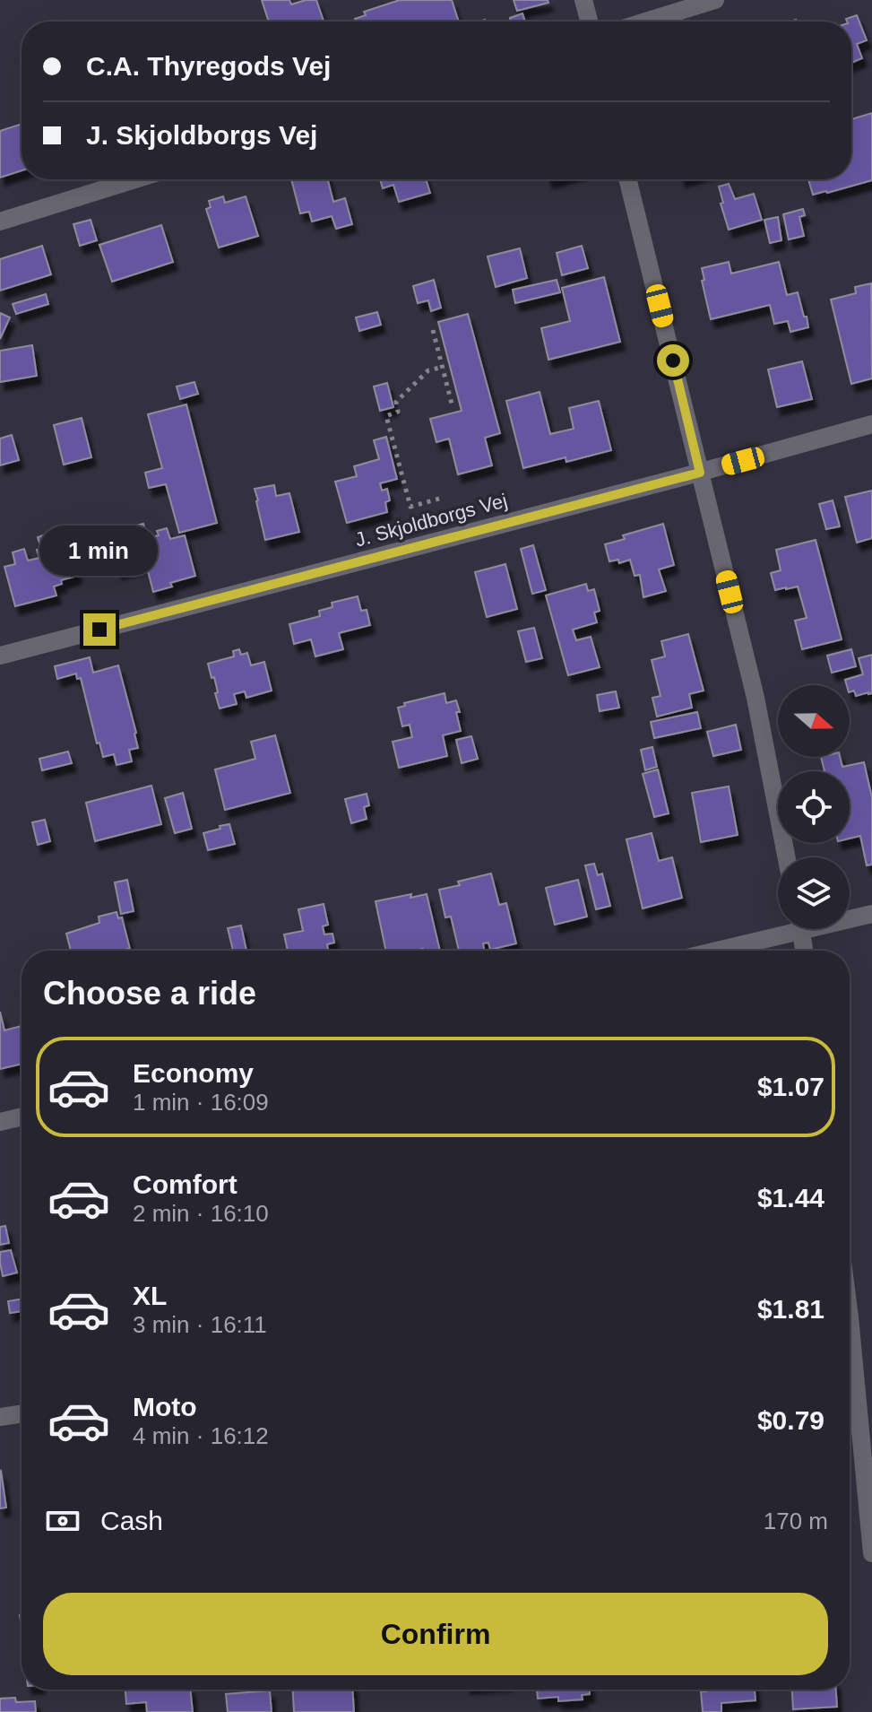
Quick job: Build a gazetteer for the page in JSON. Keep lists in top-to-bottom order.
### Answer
{
  "streets": {
    "street": ["J. Skjoldborgs Vej"]
  },
  "north": "right",
  "page": {
    "banner": ["C.A. Thyregods Vej", "J. Skjoldborgs Vej"],
    "bubble": "1 min",
    "heading": "Choose a ride",
    "list": [
      {
        "name": "Economy",
        "note": "1 min · 16:09",
        "value": "$1.07"
      },
      {
        "name": "Comfort",
        "note": "2 min · 16:10",
        "value": "$1.44"
      },
      {
        "name": "XL",
        "note": "3 min · 16:11",
        "value": "$1.81"
      },
      {
        "name": "Moto",
        "note": "4 min · 16:12",
        "value": "$0.79"
      }
    ],
    "pay": ["Cash", "170 m"],
    "buttons": "Confirm"
  }
}
